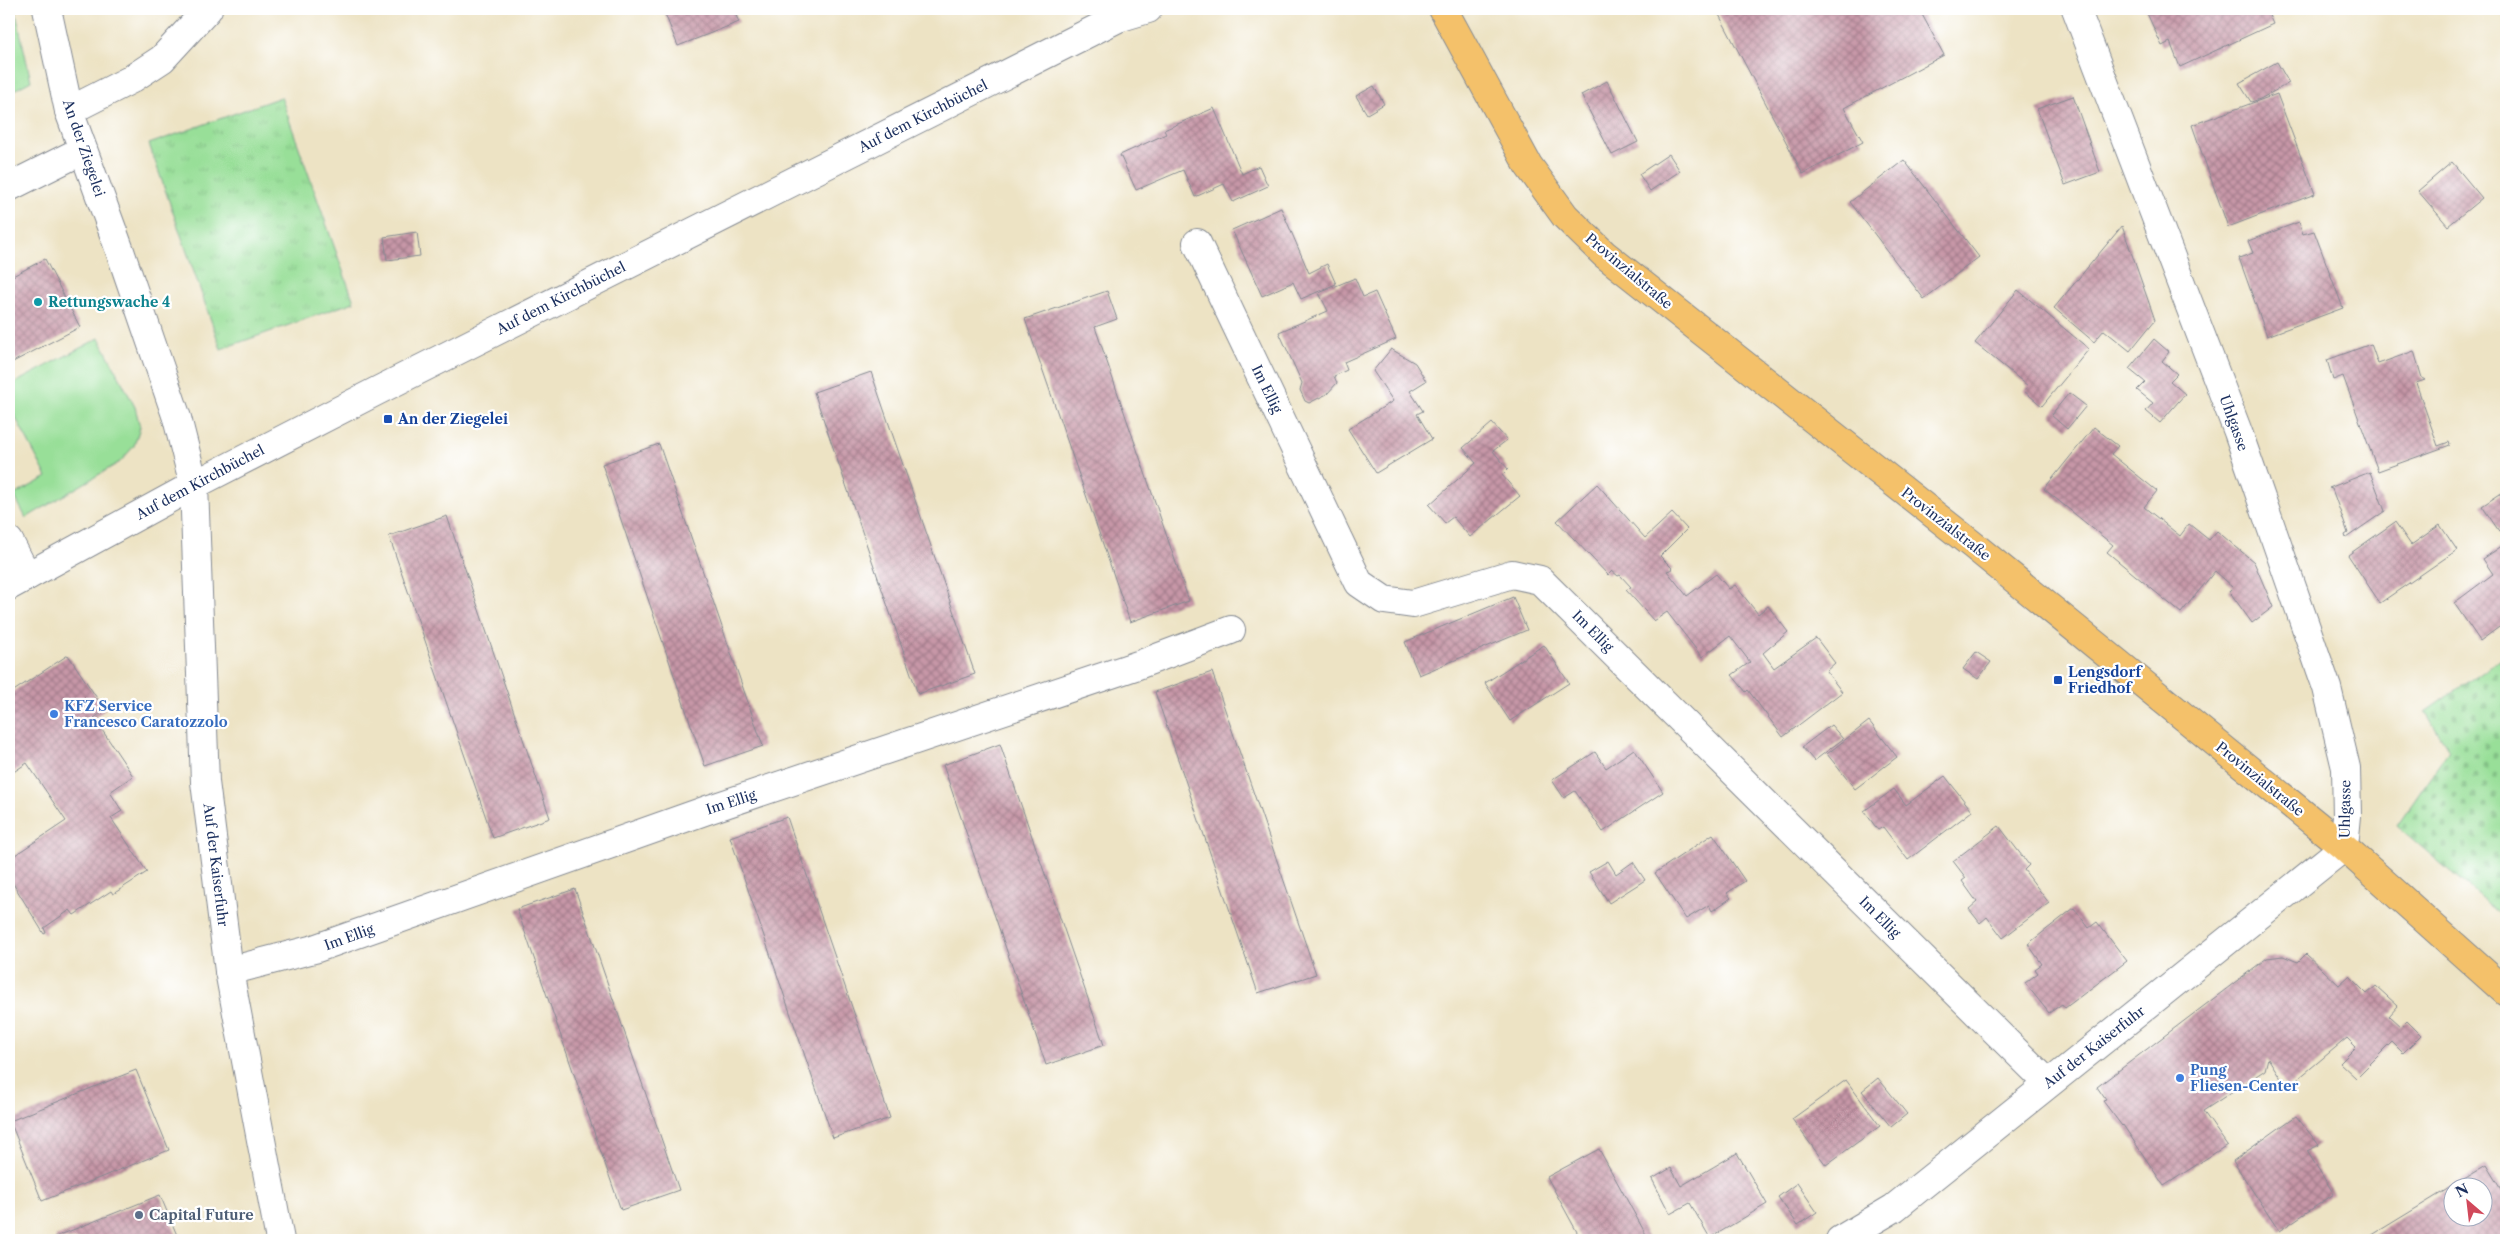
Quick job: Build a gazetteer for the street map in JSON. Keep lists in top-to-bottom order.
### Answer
{
  "streets": {
    "main road": ["Provinzialstraße"],
    "street": [
      "Auf dem Kirchbüchel",
      "An der Ziegelei",
      "Im Ellig",
      "Uhlgasse",
      "Auf der Kaiserfuhr"
    ]
  },
  "crossings": [
    ["Auf dem Kirchbüchel", "An der Ziegelei"],
    ["Auf dem Kirchbüchel", "Auf der Kaiserfuhr"],
    ["An der Ziegelei", "Auf der Kaiserfuhr"],
    ["Provinzialstraße", "Uhlgasse"],
    ["Provinzialstraße", "Auf der Kaiserfuhr"],
    ["Im Ellig", "Auf der Kaiserfuhr"],
    ["Uhlgasse", "Auf der Kaiserfuhr"]
  ],
  "places": {
    "other": [
      "Rettungswache 4",
      "KFZ Service Francesco Caratozzolo",
      "Pung Fliesen-Center",
      "Capital Future"
    ],
    "transit": ["An der Ziegelei", "Lengsdorf Friedhof"]
  },
  "north": "top left"
}
